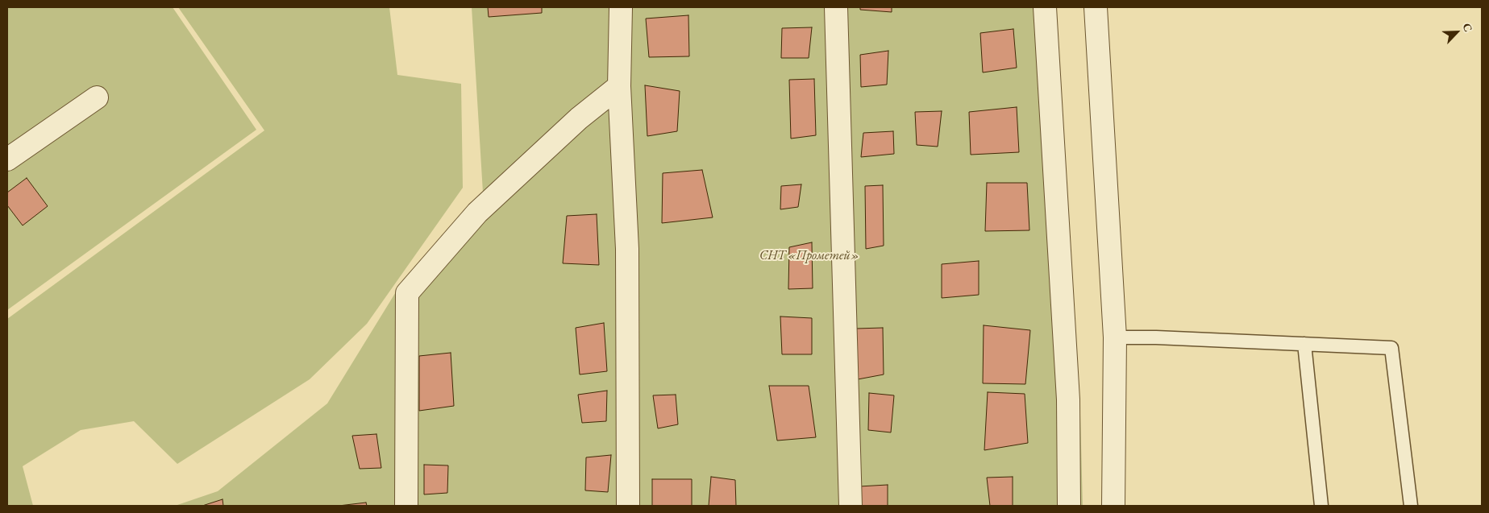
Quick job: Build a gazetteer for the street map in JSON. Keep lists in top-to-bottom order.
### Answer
{
  "parks": ["СНТ «Прометей»"],
  "north": "top right"
}
